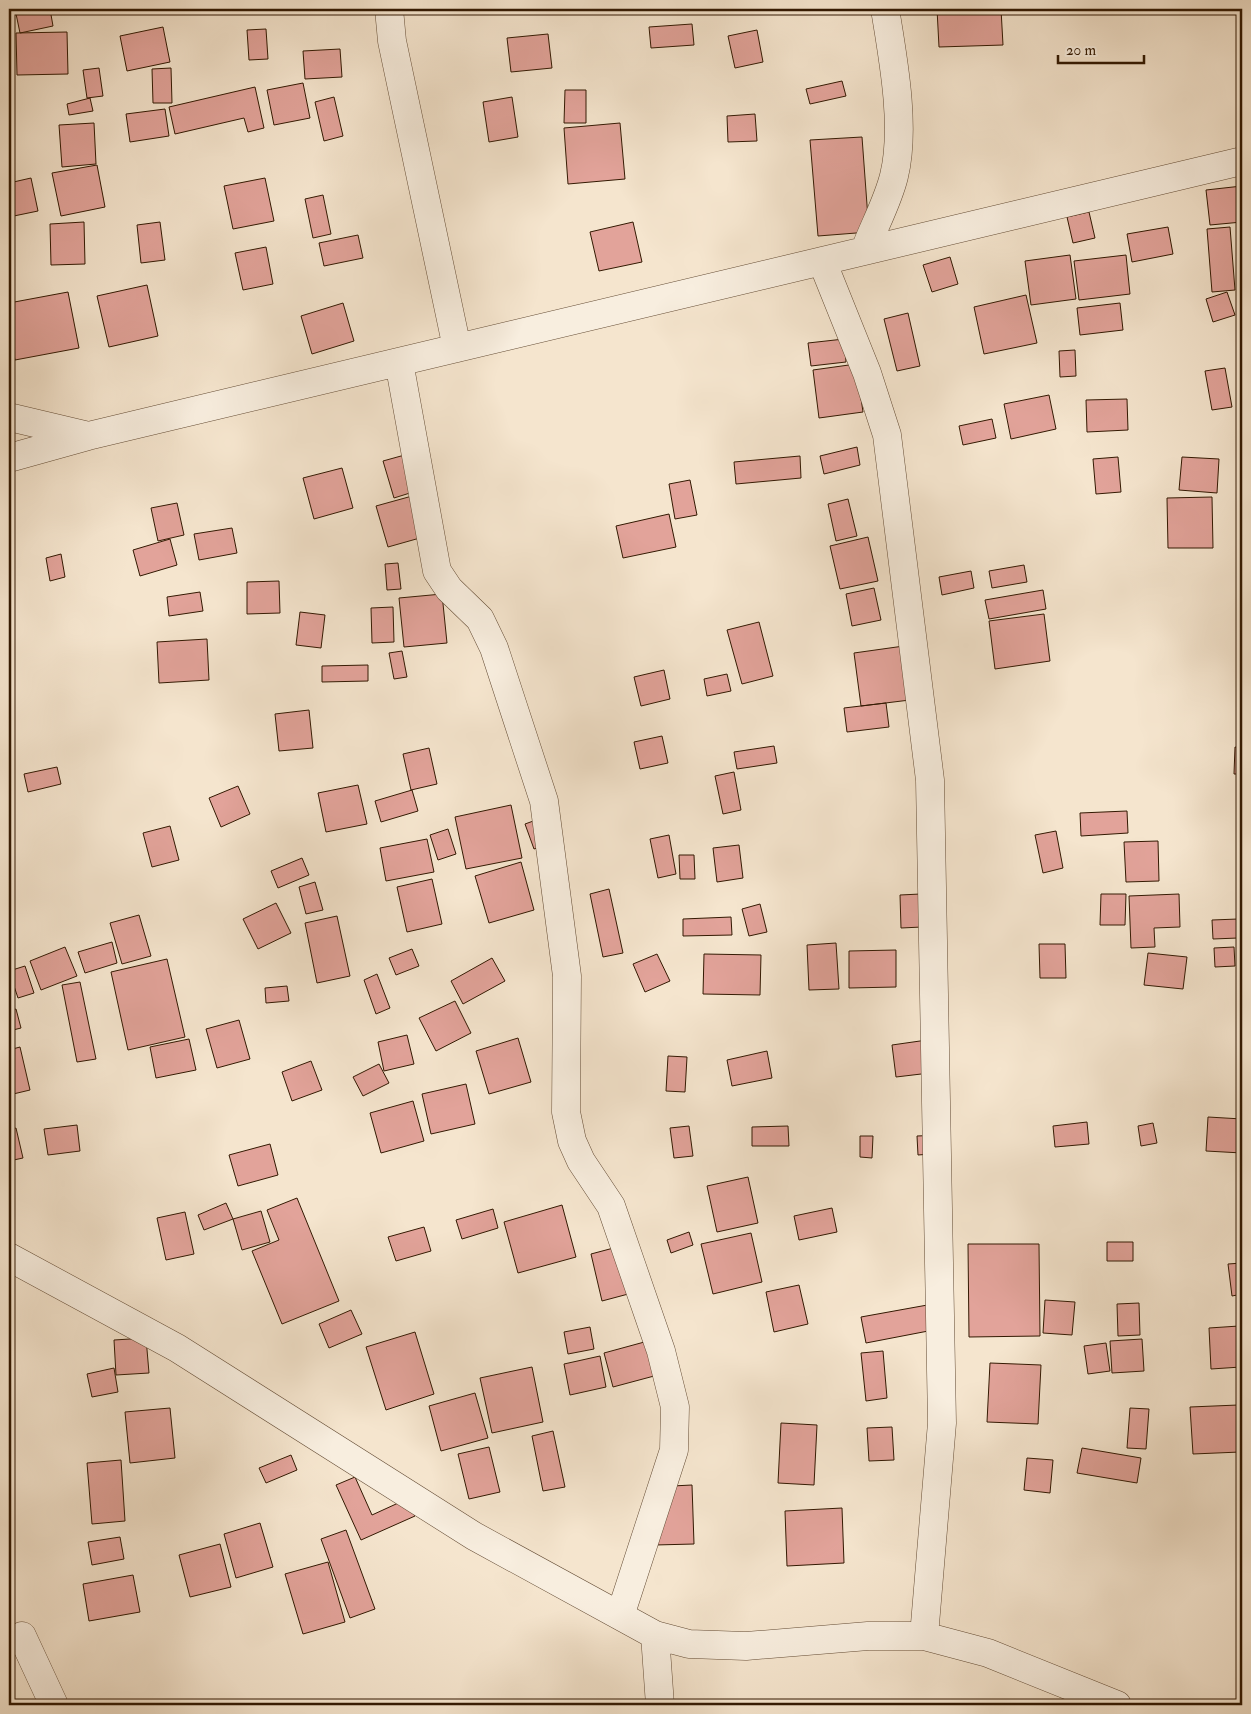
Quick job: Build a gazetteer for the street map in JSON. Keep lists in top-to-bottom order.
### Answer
{
  "scale_bar": "20 m"
}
